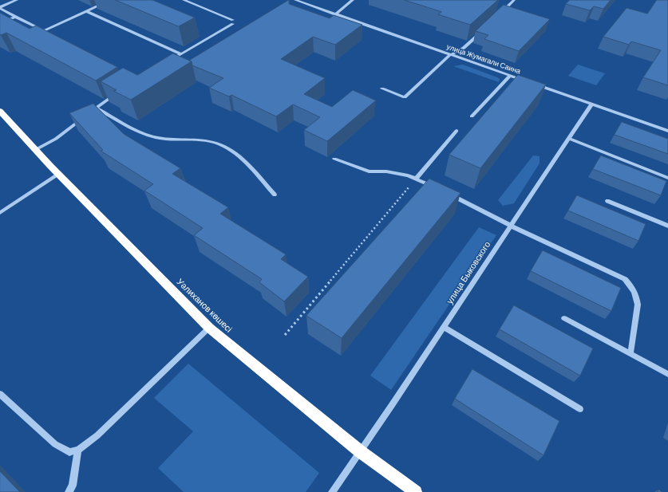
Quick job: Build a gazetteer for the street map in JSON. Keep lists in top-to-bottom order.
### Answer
{
  "streets": {
    "highway": ["Уәлиханов көшесі"],
    "street": ["улица Жумагали Саина", "улица Быковского"]
  },
  "crossings": [
    ["улица Быковского", "Уәлиханов көшесі"]
  ]
}
